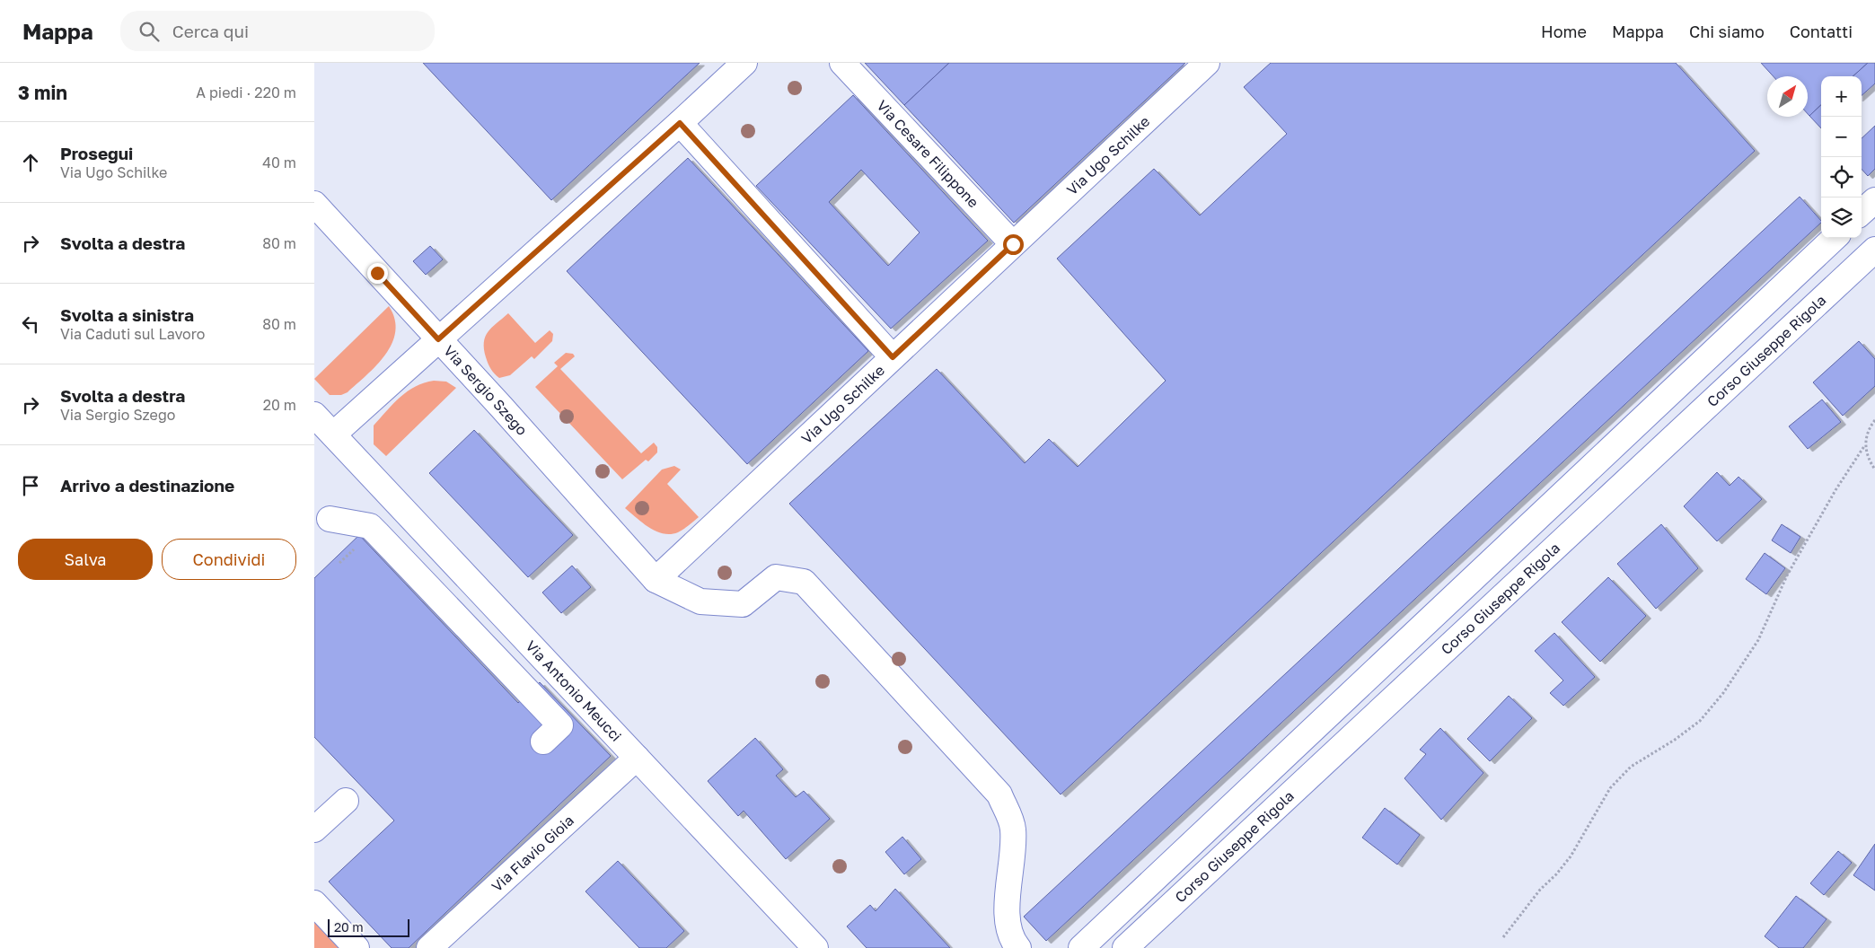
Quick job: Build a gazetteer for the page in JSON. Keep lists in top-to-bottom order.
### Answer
{
  "streets": {
    "street": [
      "Via Cesare Filippone",
      "Via Ugo Schilke",
      "Corso Giuseppe Rigola",
      "Via Sergio Szego",
      "Via Antonio Meucci",
      "Via Flavio Gioia"
    ]
  },
  "crossings": [
    ["Via Cesare Filippone", "Via Ugo Schilke"],
    ["Via Ugo Schilke", "Via Sergio Szego"],
    ["Via Antonio Meucci", "Via Flavio Gioia"]
  ],
  "scale_bar": "20 m",
  "north": "top right",
  "page": {
    "header": "Mappa",
    "search": "Cerca qui",
    "nav": [
      "Home",
      "Mappa",
      "Chi siamo",
      "Contatti"
    ],
    "heading": ["3 min", "A piedi · 220 m"],
    "map_buttons": ["+", "−"],
    "list": [
      ["Prosegui", "Via Ugo Schilke", "40 m"],
      ["Svolta a destra", "80 m"],
      ["Svolta a sinistra", "Via Caduti sul Lavoro", "80 m"],
      ["Svolta a destra", "Via Sergio Szego", "20 m"],
      "Arrivo a destinazione"
    ],
    "buttons": ["Salva", "Condividi"],
    "scale": "20 m"
  }
}
